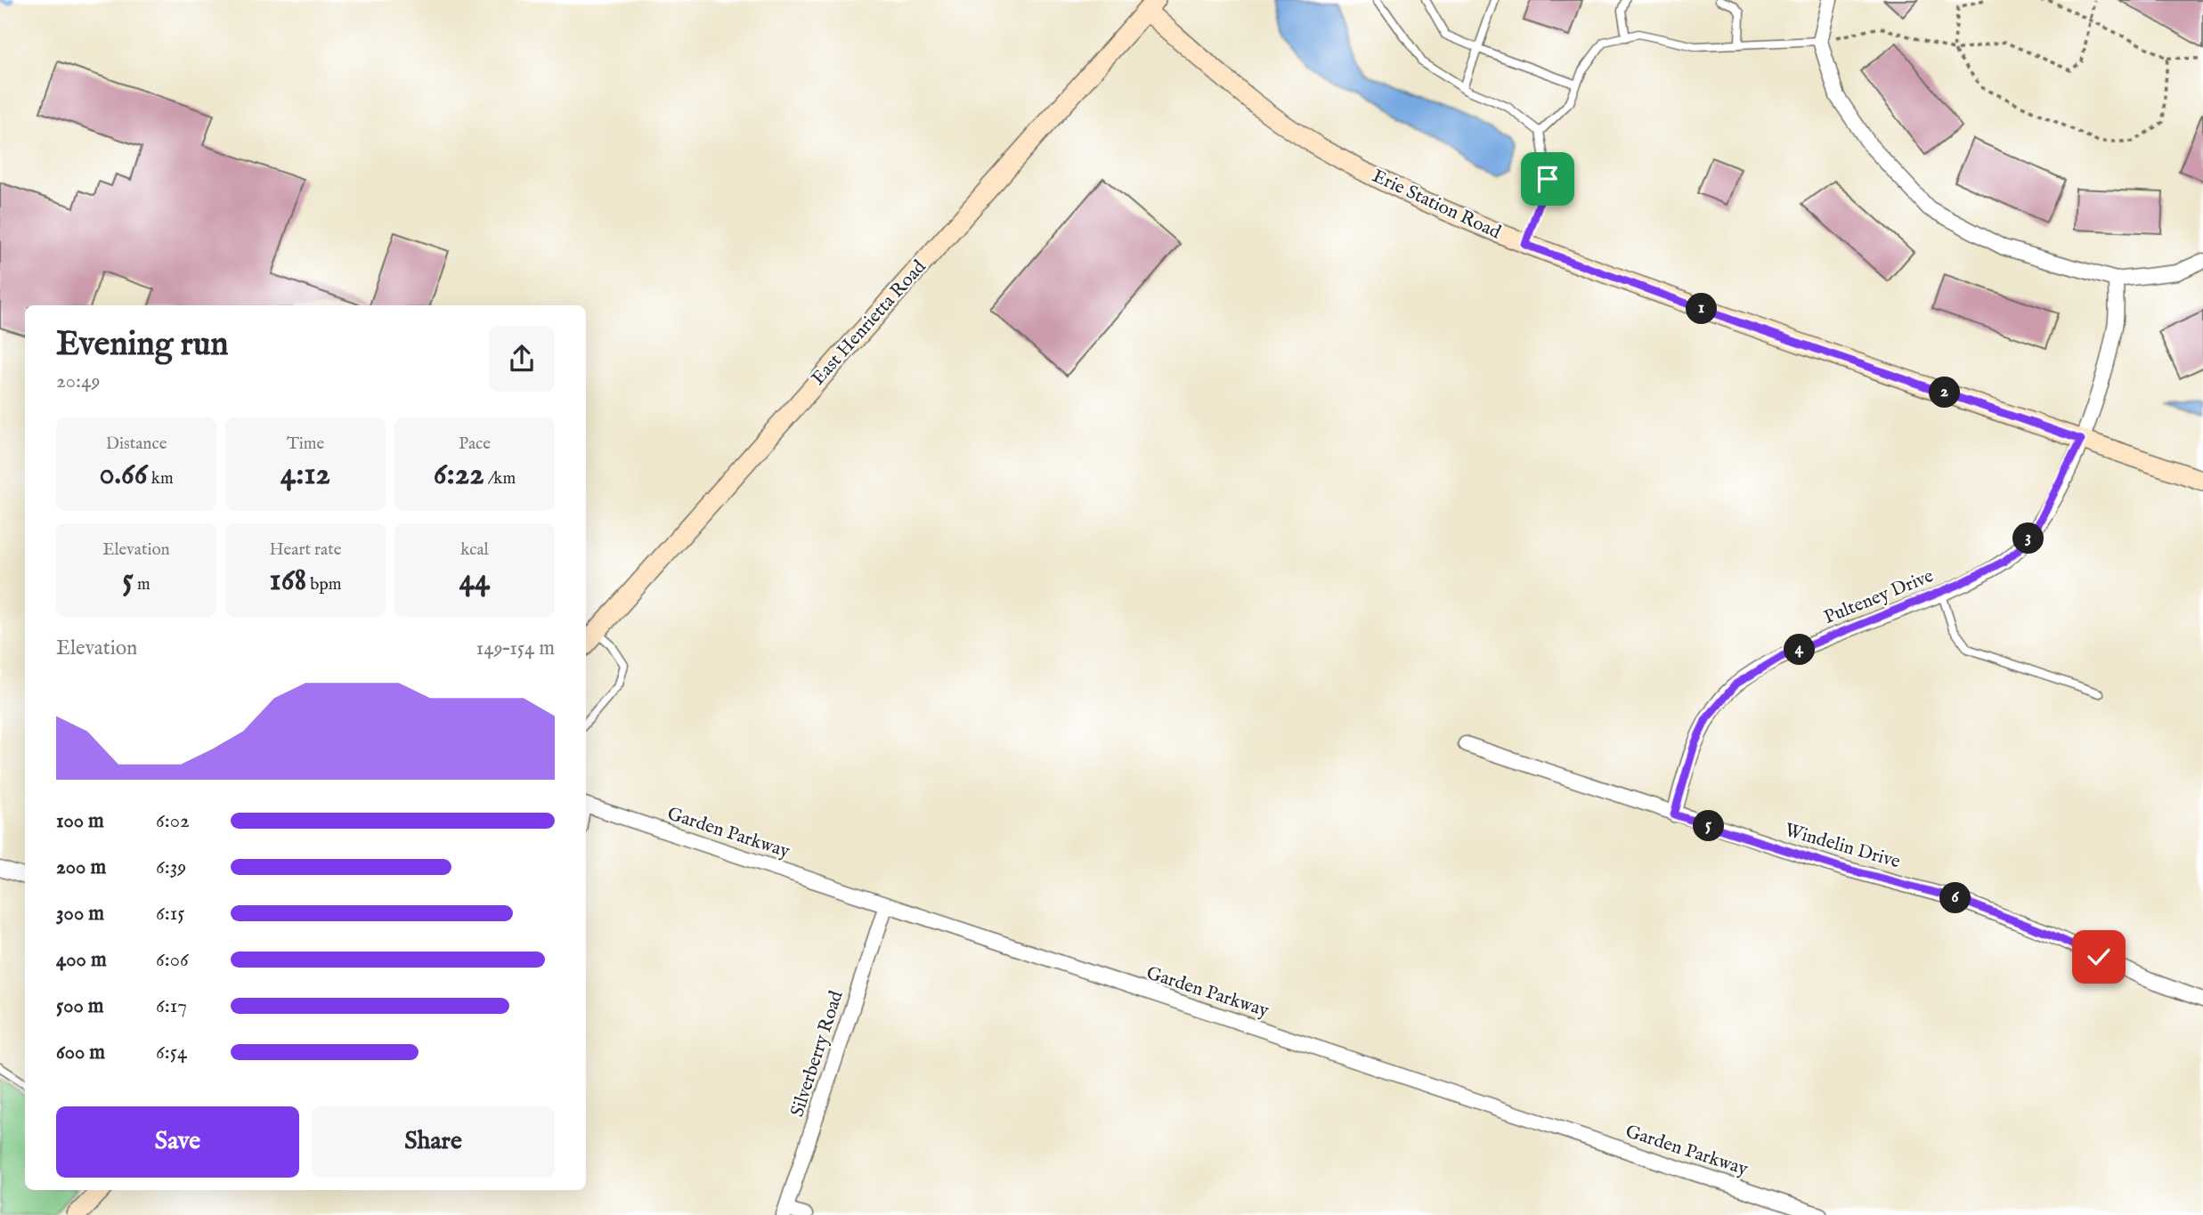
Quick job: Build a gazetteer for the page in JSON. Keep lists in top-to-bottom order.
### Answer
{
  "streets": {
    "street": [
      "Erie Station Road",
      "East Henrietta Road",
      "Pulteney Drive",
      "Garden Parkway",
      "Windelin Drive",
      "Silverberry Road"
    ]
  },
  "crossings": [
    ["Erie Station Road", "East Henrietta Road"],
    ["Erie Station Road", "Pulteney Drive"],
    ["Pulteney Drive", "Windelin Drive"],
    ["Garden Parkway", "Silverberry Road"]
  ],
  "page": {
    "pins": [
      "1",
      "2",
      "3",
      "4",
      "5",
      "6"
    ],
    "heading": ["Evening run", "20:49"],
    "stats": [
      ["Distance", "0.66 km"],
      ["Time", "4:12"],
      ["Pace", "6:22 /km"],
      ["Elevation", "5 m"],
      ["Heart rate", "168 bpm"],
      ["kcal", "44"]
    ],
    "chart": ["Elevation", "149–154 m"],
    "list": [
      {
        "name": "100 m",
        "note": "6:02"
      },
      {
        "name": "200 m",
        "note": "6:39"
      },
      {
        "name": "300 m",
        "note": "6:15"
      },
      {
        "name": "400 m",
        "note": "6:06"
      },
      {
        "name": "500 m",
        "note": "6:17"
      },
      {
        "name": "600 m",
        "note": "6:54"
      }
    ],
    "buttons": ["Save", "Share"]
  }
}
